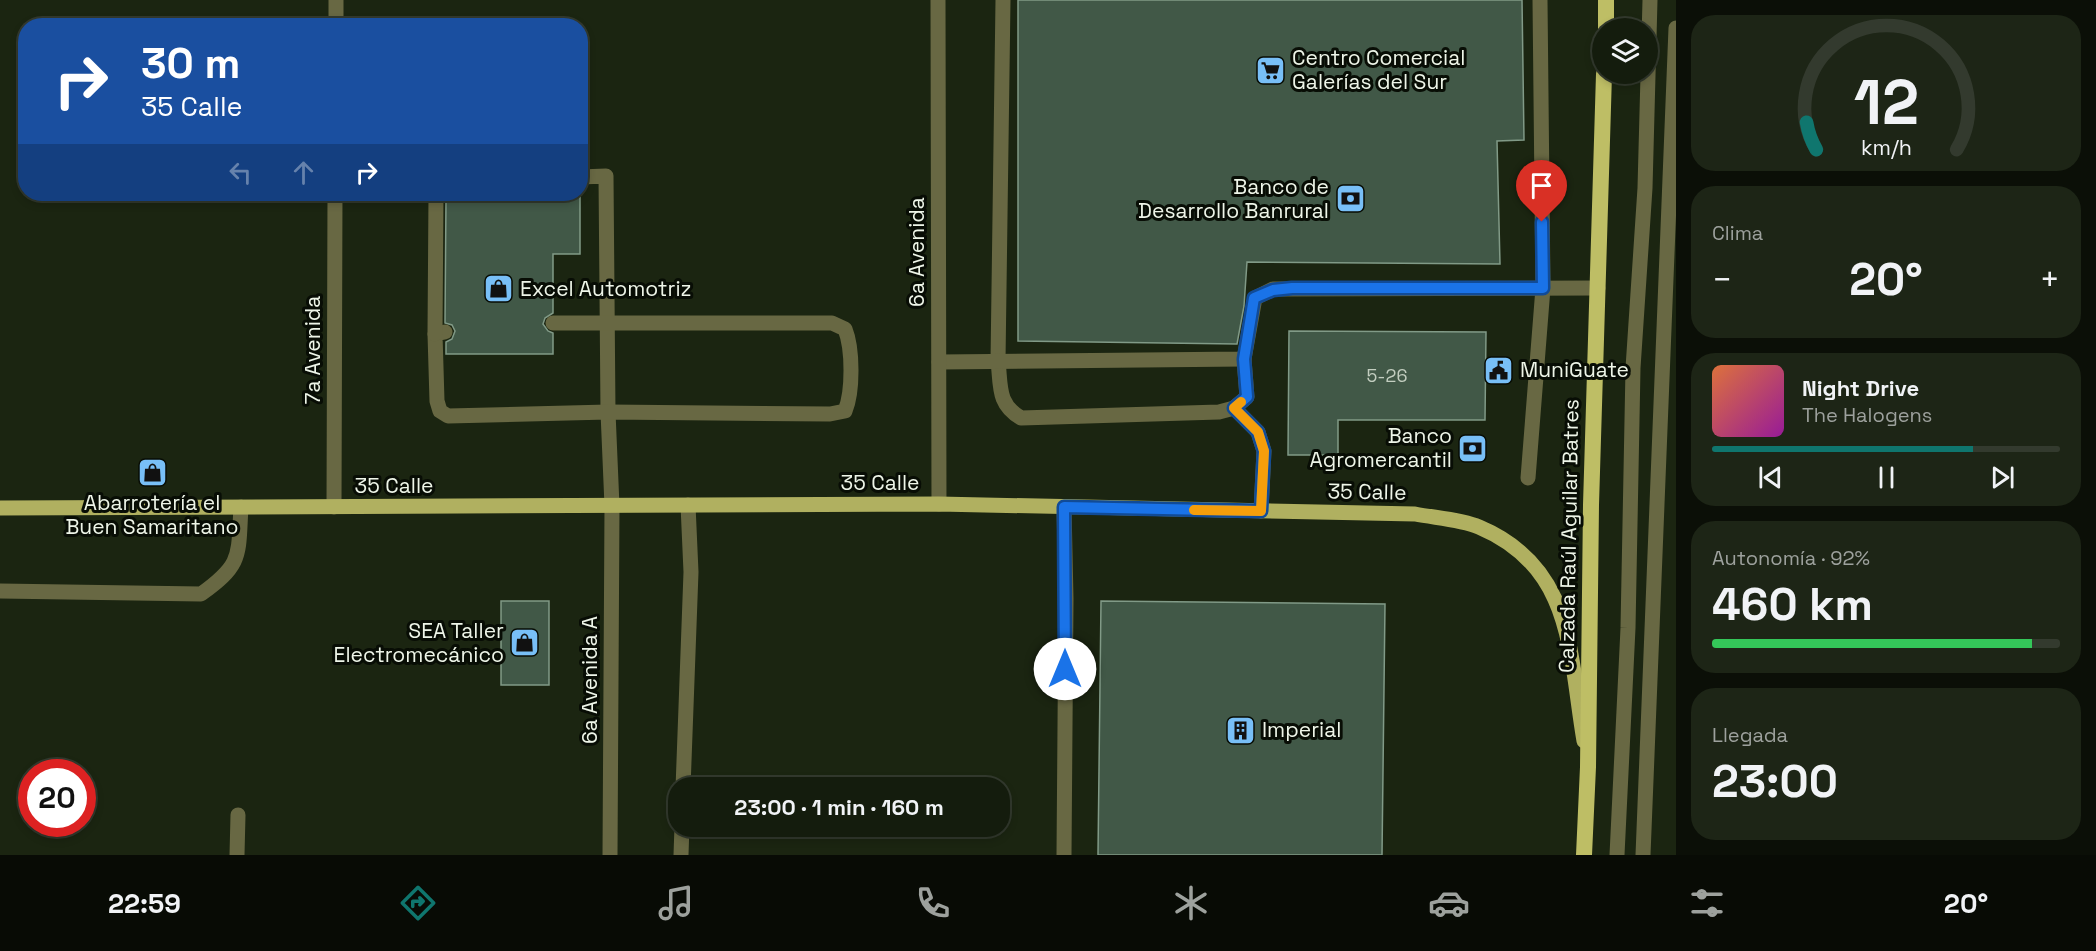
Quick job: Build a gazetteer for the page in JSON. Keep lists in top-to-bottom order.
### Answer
{
  "streets": {
    "highway": ["Calzada Raúl Aguilar Batres"],
    "main road": ["35 Calle"],
    "street": ["6a Avenida", "7a Avenida", "6a Avenida A"]
  },
  "crossings": [
    ["6a Avenida", "35 Calle"],
    ["7a Avenida", "35 Calle"],
    ["35 Calle", "Calzada Raúl Aguilar Batres"],
    ["35 Calle", "6a Avenida A"]
  ],
  "places": {
    "supermarket": ["Centro Comercial Galerías del Sur"],
    "bank": ["Banco de Desarrollo Banrural", "Banco Agromercantil"],
    "shop": ["Excel Automotriz", "Abarrotería el Buen Samaritano", "SEA Taller Electromecánico"],
    "public building": ["MuniGuate"],
    "building": ["Imperial"]
  },
  "house_numbers": ["5-26"],
  "page": {
    "turn": ["30 m", "35 Calle"],
    "tile": [
      "Clima",
      ["Autonomía · 92%", "460 km"],
      ["Llegada", "23:00"]
    ],
    "heat": ["−", "20°", "+"],
    "song": ["Night Drive", "The Halogens"],
    "limit": "20",
    "trip": "23:00 · 1 min · 160 m",
    "tabs": ["22:59", "20°"],
    "gauge": ["12", "km/h"]
  }
}
